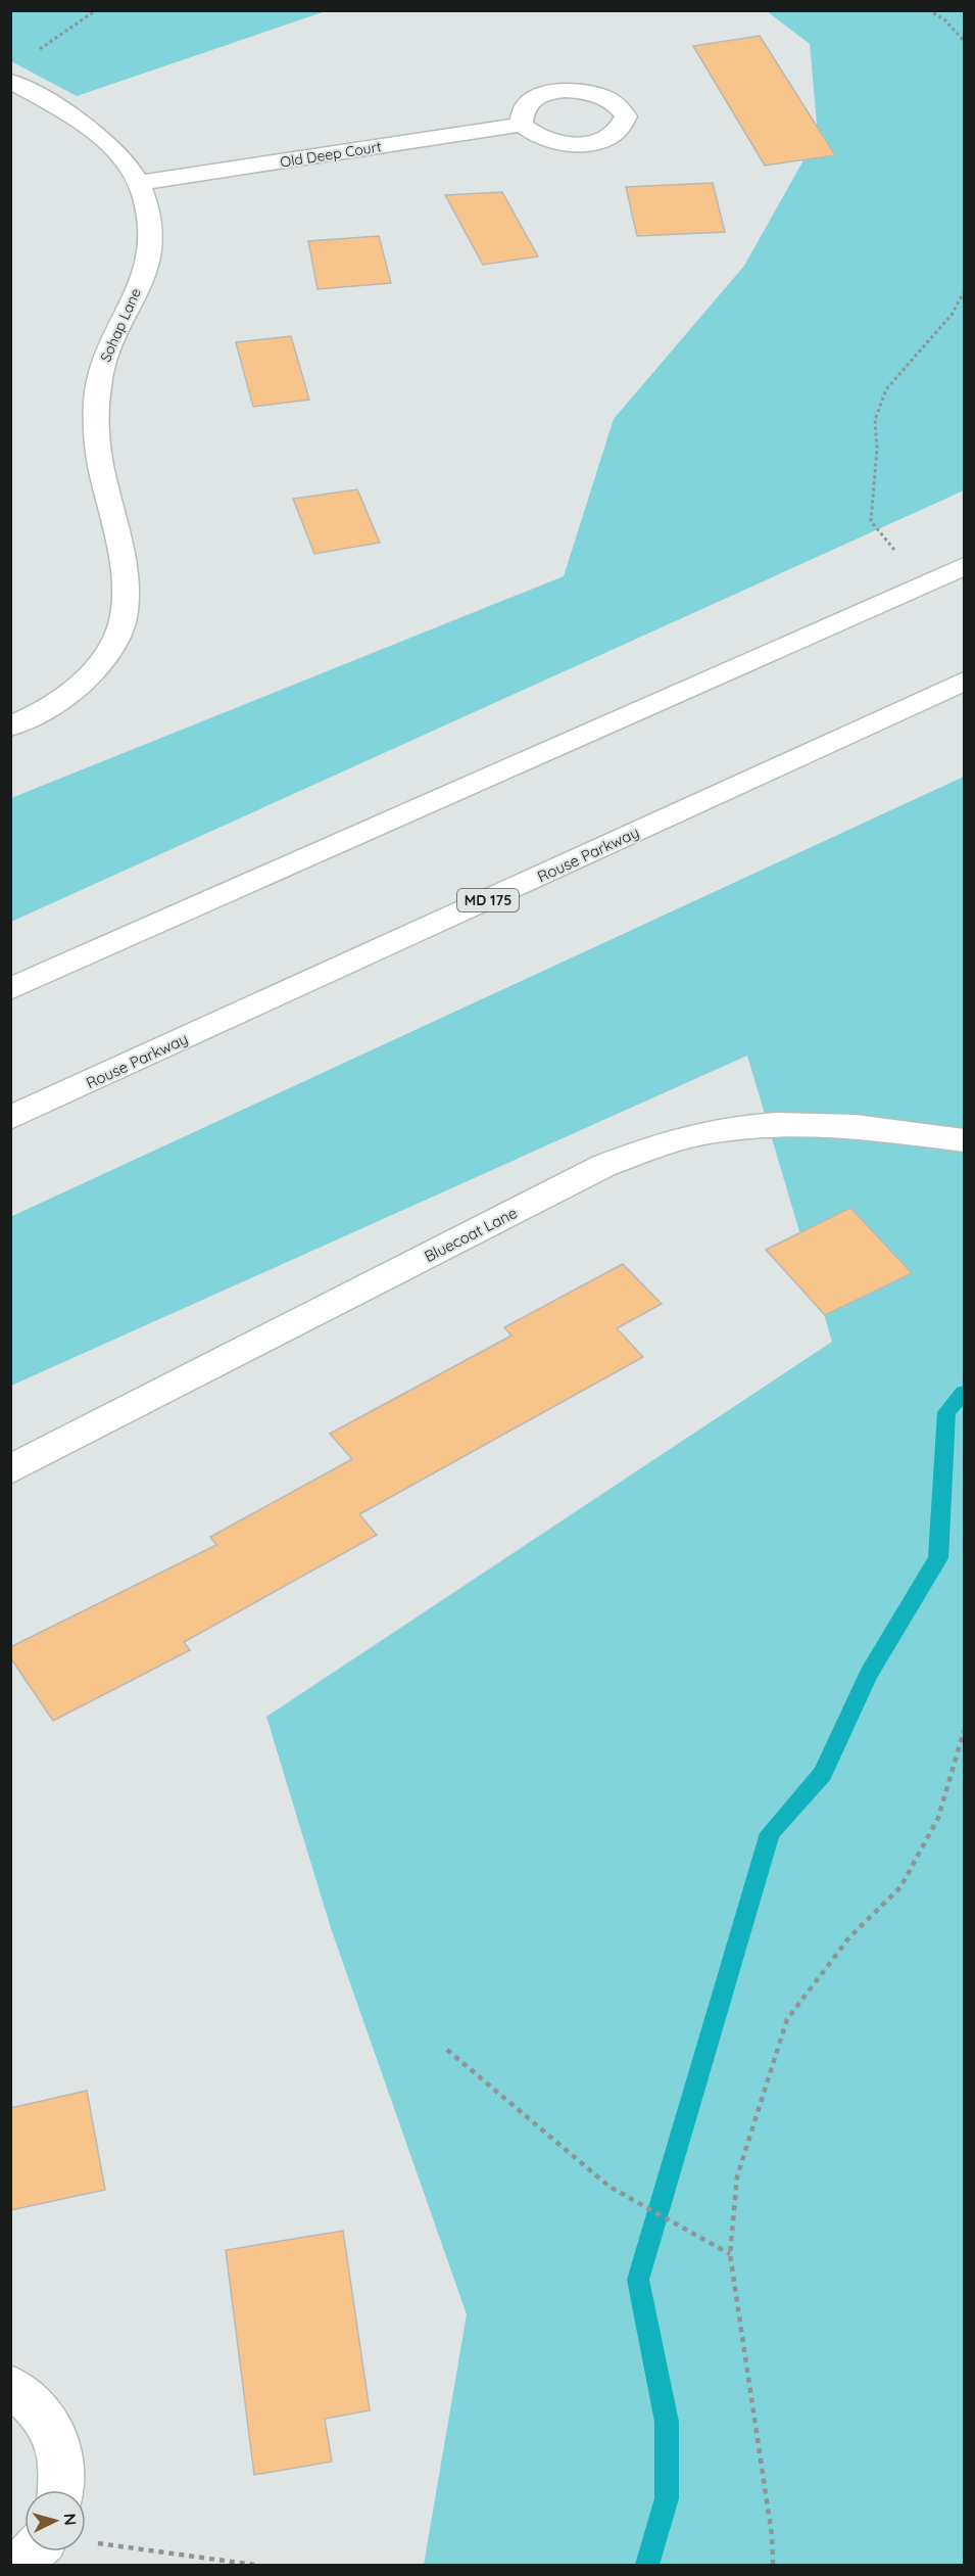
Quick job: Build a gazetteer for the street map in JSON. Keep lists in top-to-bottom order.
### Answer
{
  "streets": {
    "street": [
      "Old Deep Court",
      "Sohap Lane",
      "Rouse Parkway",
      "MD 175",
      "Bluecoat Lane"
    ]
  },
  "crossings": [
    ["Old Deep Court", "Sohap Lane"]
  ],
  "north": "right"
}
